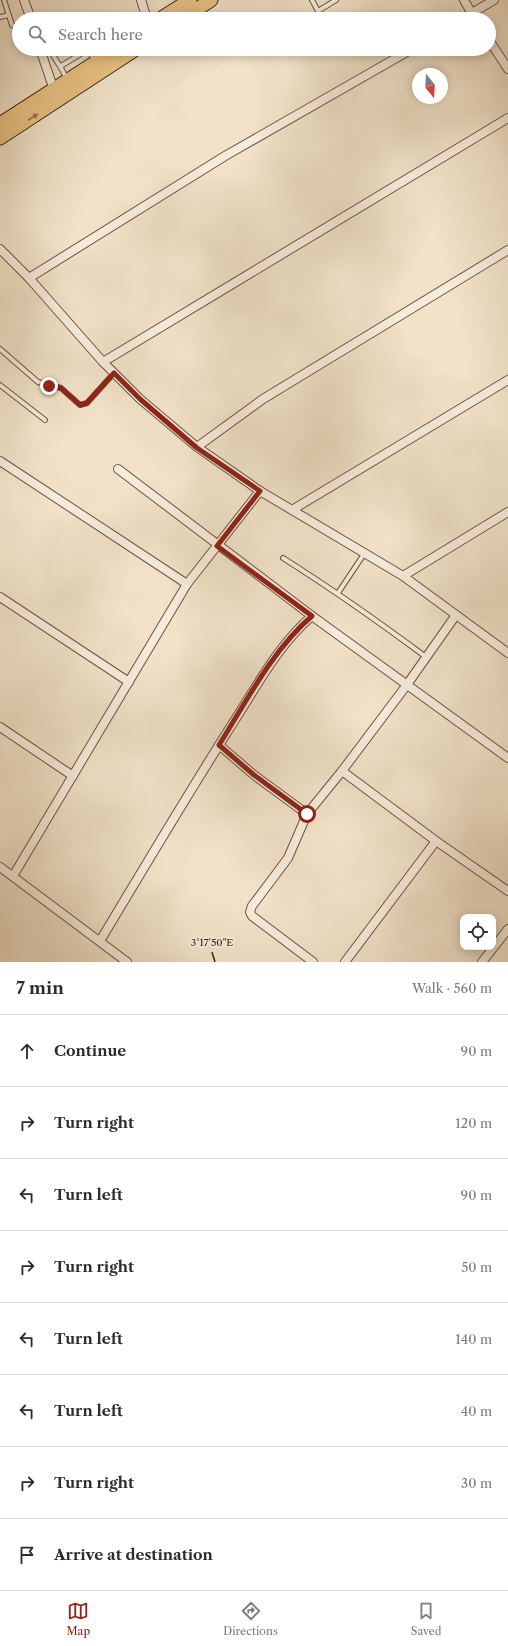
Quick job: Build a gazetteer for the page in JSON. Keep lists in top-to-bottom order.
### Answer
{
  "north": "bottom",
  "page": {
    "search": "Search here",
    "heading": ["7 min", "Walk · 560 m"],
    "list": [
      ["Continue", "90 m"],
      ["Turn right", "120 m"],
      ["Turn left", "90 m"],
      ["Turn right", "50 m"],
      ["Turn left", "140 m"],
      ["Turn left", "40 m"],
      ["Turn right", "30 m"],
      "Arrive at destination"
    ],
    "nav": ["Map", "Directions", "Saved"]
  },
  "coordinates": ["3°17'50\"E"]
}
